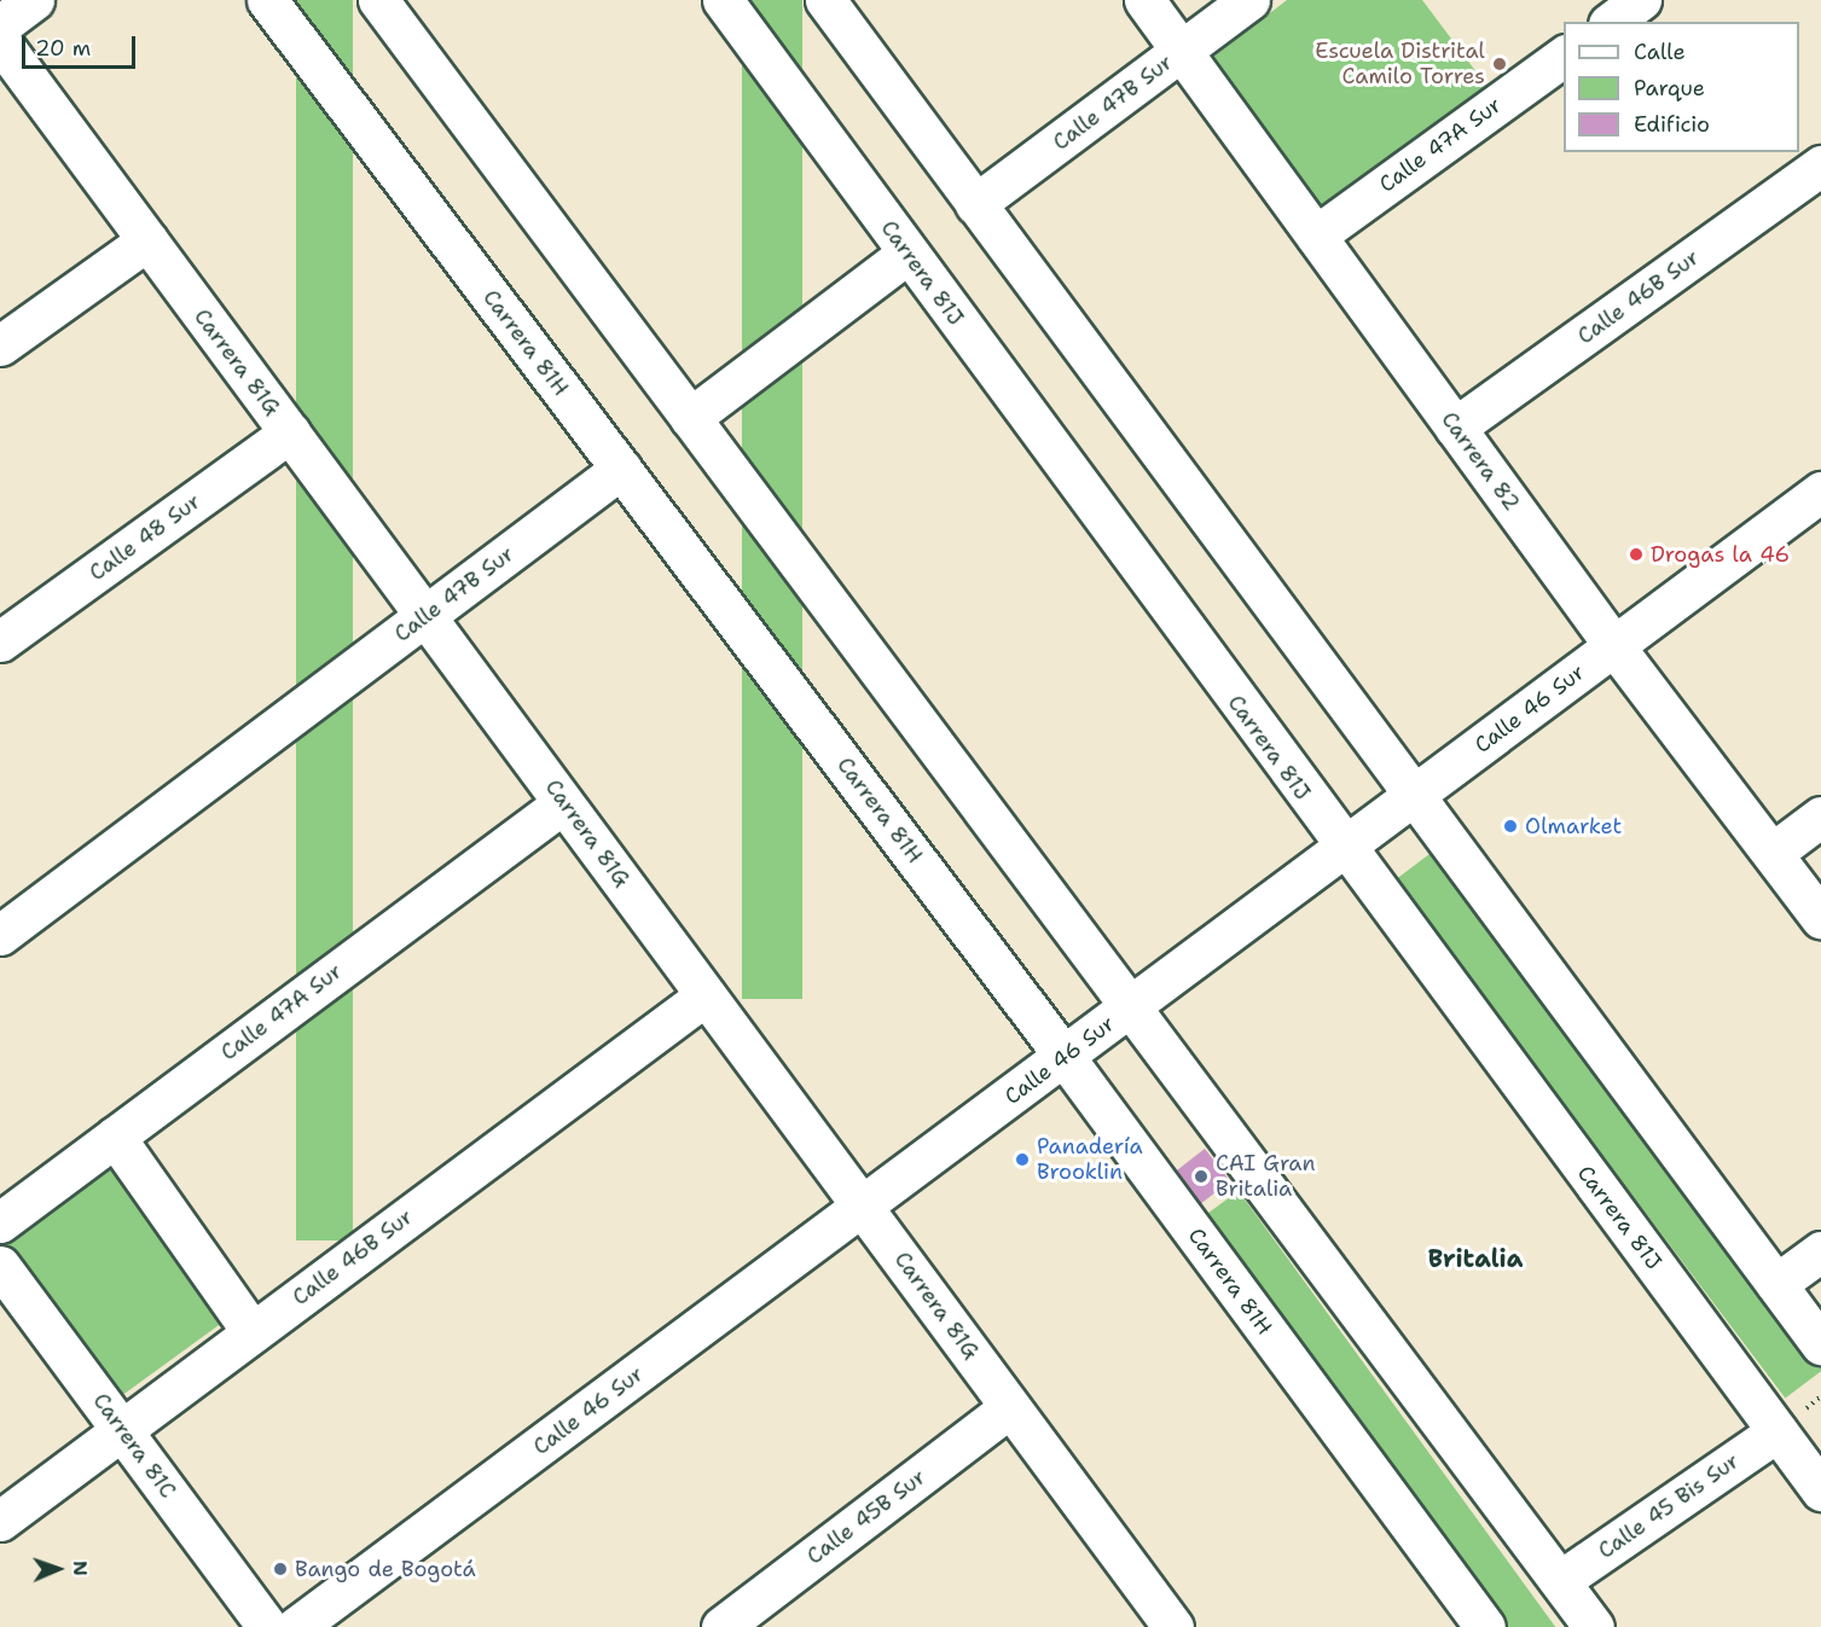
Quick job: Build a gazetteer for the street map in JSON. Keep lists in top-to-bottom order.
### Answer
{
  "streets": {
    "street": [
      "Calle 47B Sur",
      "Calle 47A Sur",
      "Carrera 81J",
      "Calle 46B Sur",
      "Carrera 81H",
      "Carrera 81G",
      "Carrera 82",
      "Calle 48 Sur",
      "Calle 46 Sur",
      "Carrera 81C",
      "Calle 45 Bis Sur",
      "Calle 45B Sur"
    ]
  },
  "crossings": [
    ["Calle 47B Sur", "Carrera 81H"],
    ["Calle 47B Sur", "Carrera 81G"],
    ["Calle 47B Sur", "Carrera 82"],
    ["Calle 47A Sur", "Carrera 81G"],
    ["Calle 47A Sur", "Carrera 82"],
    ["Carrera 81J", "Calle 46 Sur"],
    ["Carrera 81J", "Calle 45 Bis Sur"],
    ["Calle 46B Sur", "Carrera 81G"],
    ["Calle 46B Sur", "Carrera 82"],
    ["Calle 46B Sur", "Carrera 81C"],
    ["Carrera 81H", "Calle 46 Sur"],
    ["Carrera 81G", "Calle 48 Sur"],
    ["Carrera 81G", "Calle 46 Sur"],
    ["Carrera 81G", "Calle 45B Sur"],
    ["Carrera 82", "Calle 46 Sur"]
  ],
  "districts": ["Britalia"],
  "places": [
    "Escuela Distrital Camilo Torres",
    "Drogas la 46",
    "Olmarket",
    "Panadería Brooklin",
    "CAI Gran Britalia",
    "Bango de Bogotá"
  ],
  "legend": ["Calle", "Parque", "Edificio"],
  "scale_bar": "20 m",
  "north": "right"
}
